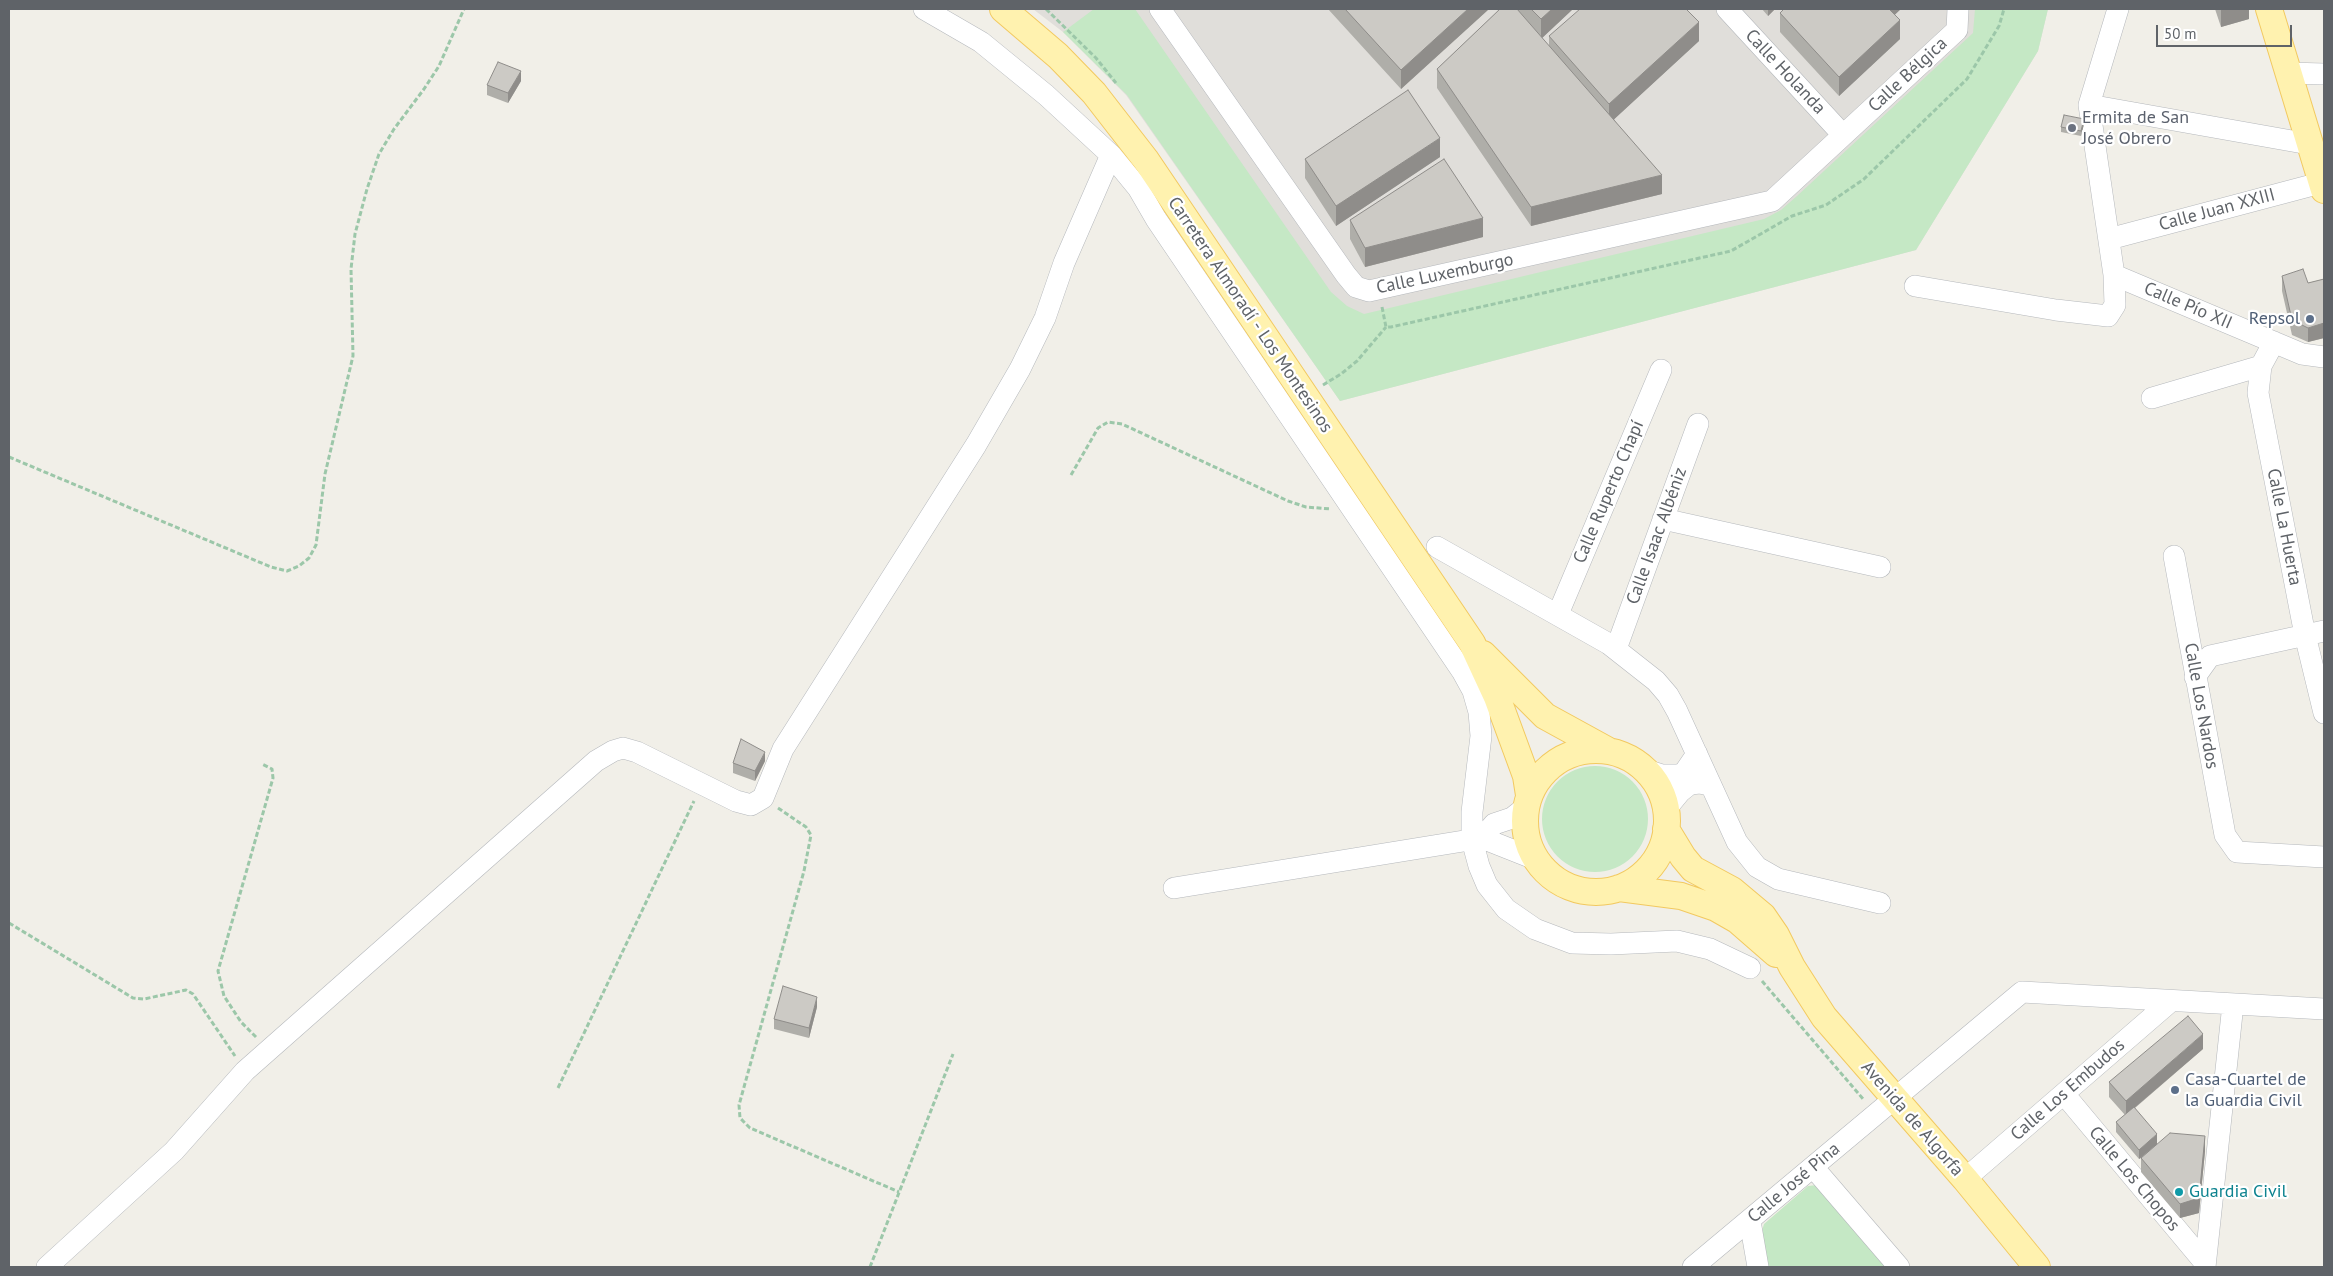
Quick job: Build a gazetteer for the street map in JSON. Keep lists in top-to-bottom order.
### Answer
{
  "streets": {
    "main road": ["Carretera Almoradí - Los Montesinos", "Avenida de Algorfa"],
    "street": [
      "Calle Holanda",
      "Calle Bélgica",
      "Calle Juan XXIII",
      "Calle Luxemburgo",
      "Calle Pío XII",
      "Calle Ruperto Chapí",
      "Calle La Huerta",
      "Calle Isaac Albéniz",
      "Calle Los Nardos",
      "Calle Los Embudos",
      "Calle Los Chopos",
      "Calle José Pina"
    ]
  },
  "crossings": [
    ["Calle Holanda", "Calle Bélgica"],
    ["Calle Holanda", "Calle Luxemburgo"],
    ["Calle Bélgica", "Calle Luxemburgo"],
    ["Calle Pío XII", "Calle La Huerta"],
    ["Carretera Almoradí - Los Montesinos", "Avenida de Algorfa"],
    ["Calle Los Embudos", "Avenida de Algorfa"],
    ["Calle Los Embudos", "Calle Los Chopos"],
    ["Calle Los Embudos", "Calle José Pina"],
    ["Avenida de Algorfa", "Calle José Pina"]
  ],
  "places": [
    "Ermita de San José Obrero",
    "Repsol",
    "Casa-Cuartel de la Guardia Civil",
    "Guardia Civil"
  ],
  "scale_bar": "50 m"
}
